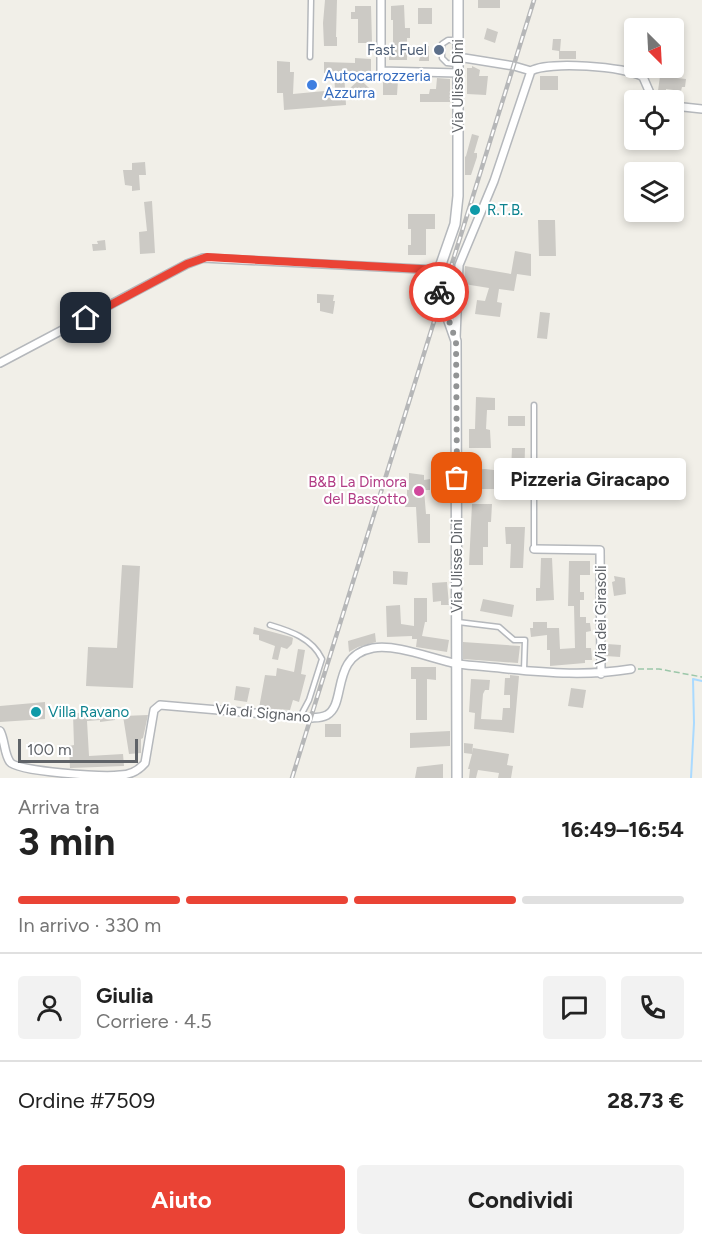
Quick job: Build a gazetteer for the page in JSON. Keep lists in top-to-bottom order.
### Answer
{
  "streets": {
    "street": ["Via Ulisse Dini", "Via dei Girasoli", "Via di Signano"]
  },
  "crossings": [
    ["Via Ulisse Dini", "Via di Signano"],
    ["Via dei Girasoli", "Via di Signano"]
  ],
  "places": [
    "Fast Fuel",
    "Autocarrozzeria Azzurra",
    "R.T.B.",
    "Pizzeria Giracapo",
    "B&B La Dimora del Bassotto",
    "Villa Ravano"
  ],
  "scale_bar": "100 m",
  "north": "bottom right",
  "page": {
    "bubble": "Pizzeria Giracapo",
    "scale": "100 m",
    "heading": ["3 min", "Arriva tra", "16:49–16:54"],
    "panel": [
      "Giulia",
      "Corriere · 4.5",
      "Ordine #7509",
      "28.73 €"
    ],
    "bar": "In arrivo · 330 m",
    "buttons": ["Aiuto", "Condividi"]
  }
}
